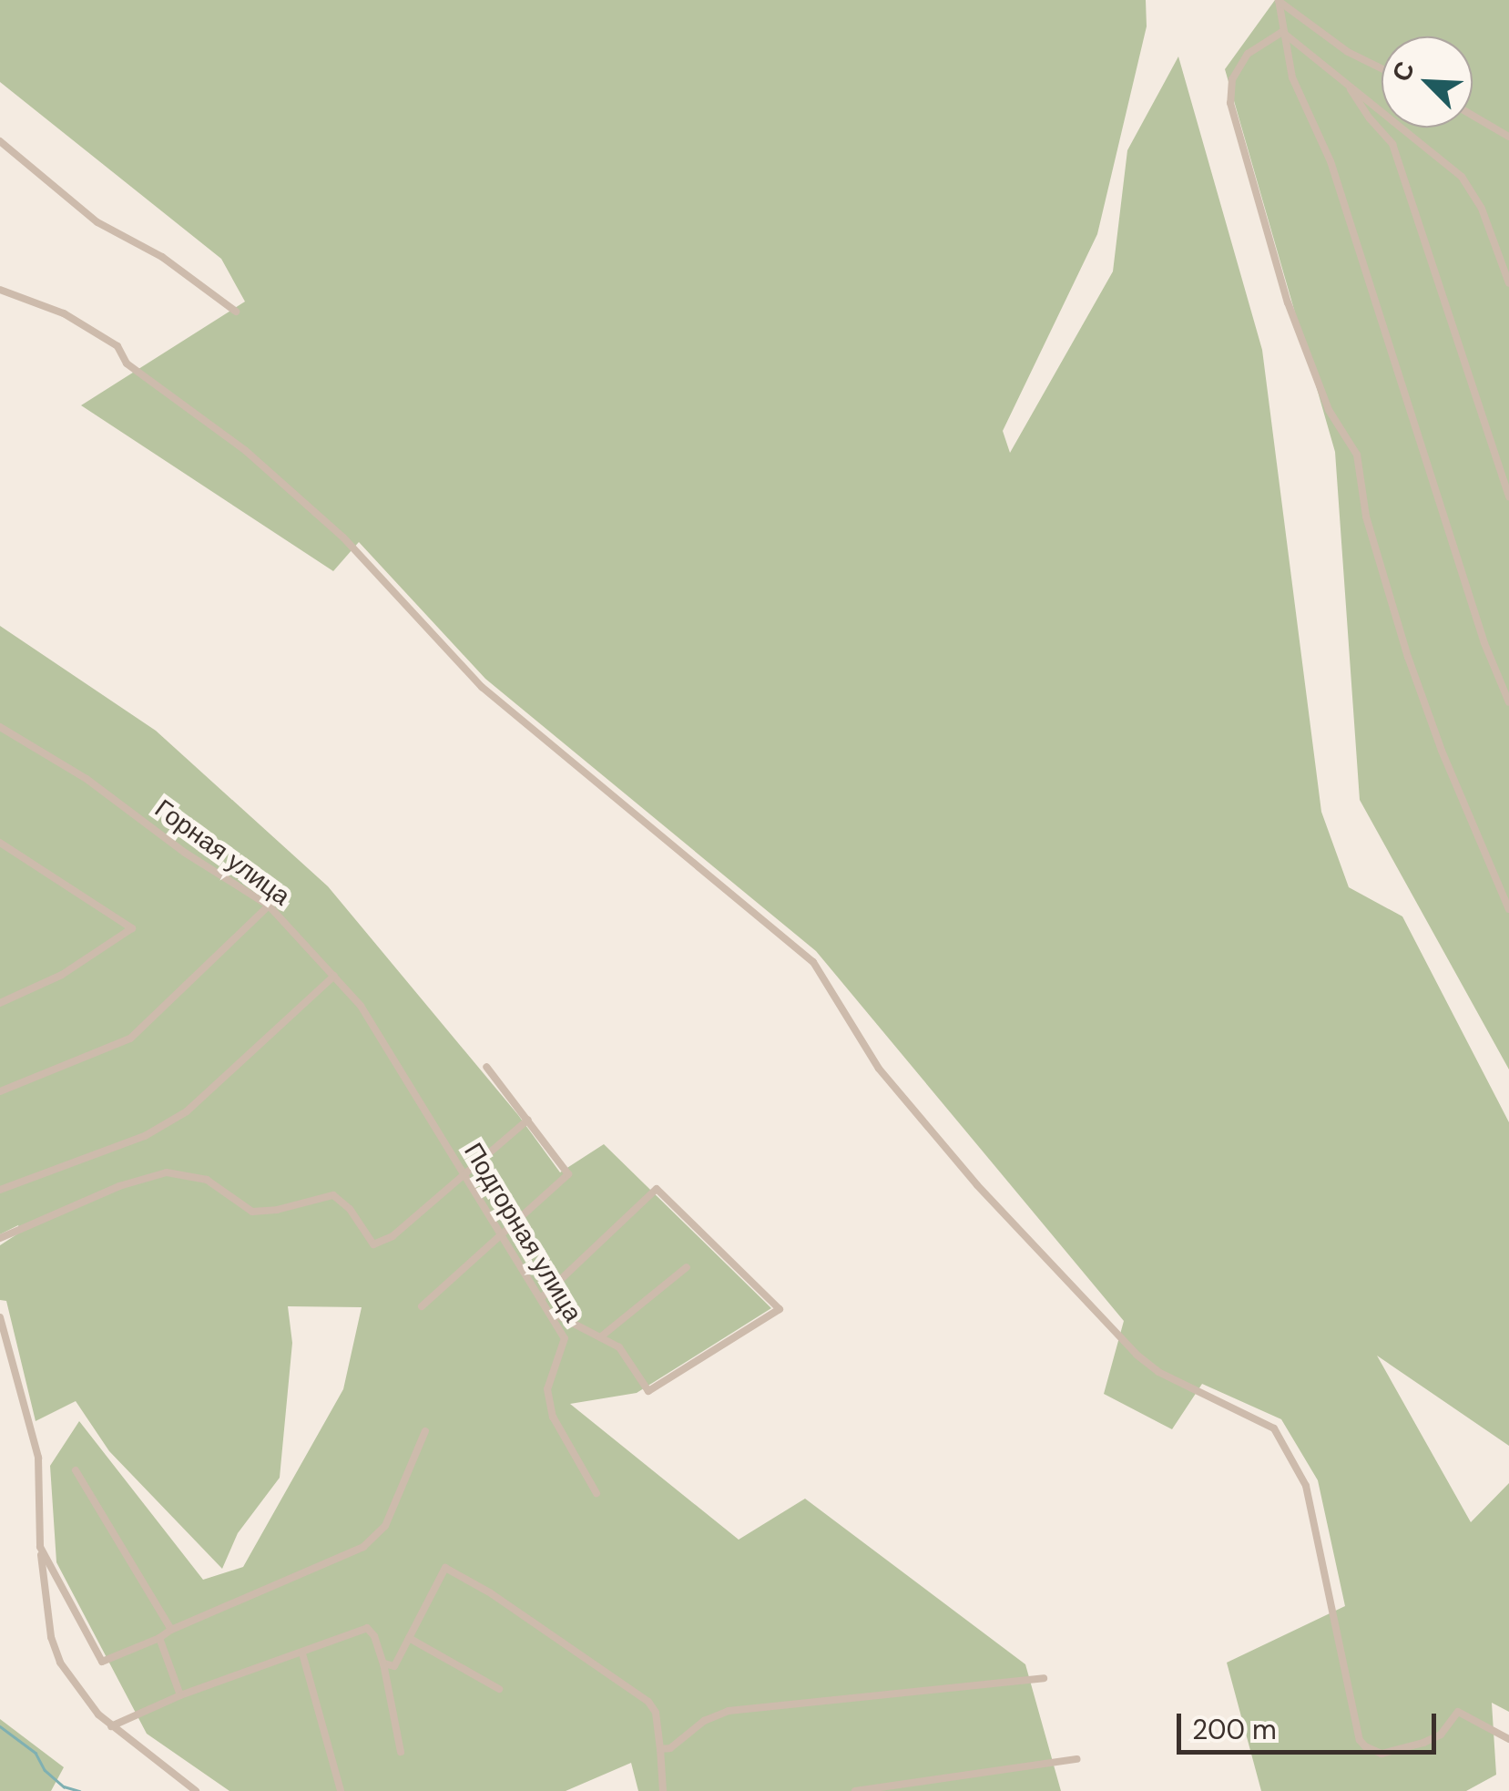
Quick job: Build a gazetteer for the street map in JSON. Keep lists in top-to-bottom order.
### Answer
{
  "streets": {
    "street": ["Горная улица", "Подгорная улица"]
  },
  "crossings": [
    ["Горная улица", "Подгорная улица"]
  ],
  "scale_bar": "200 m",
  "north": "top left"
}
